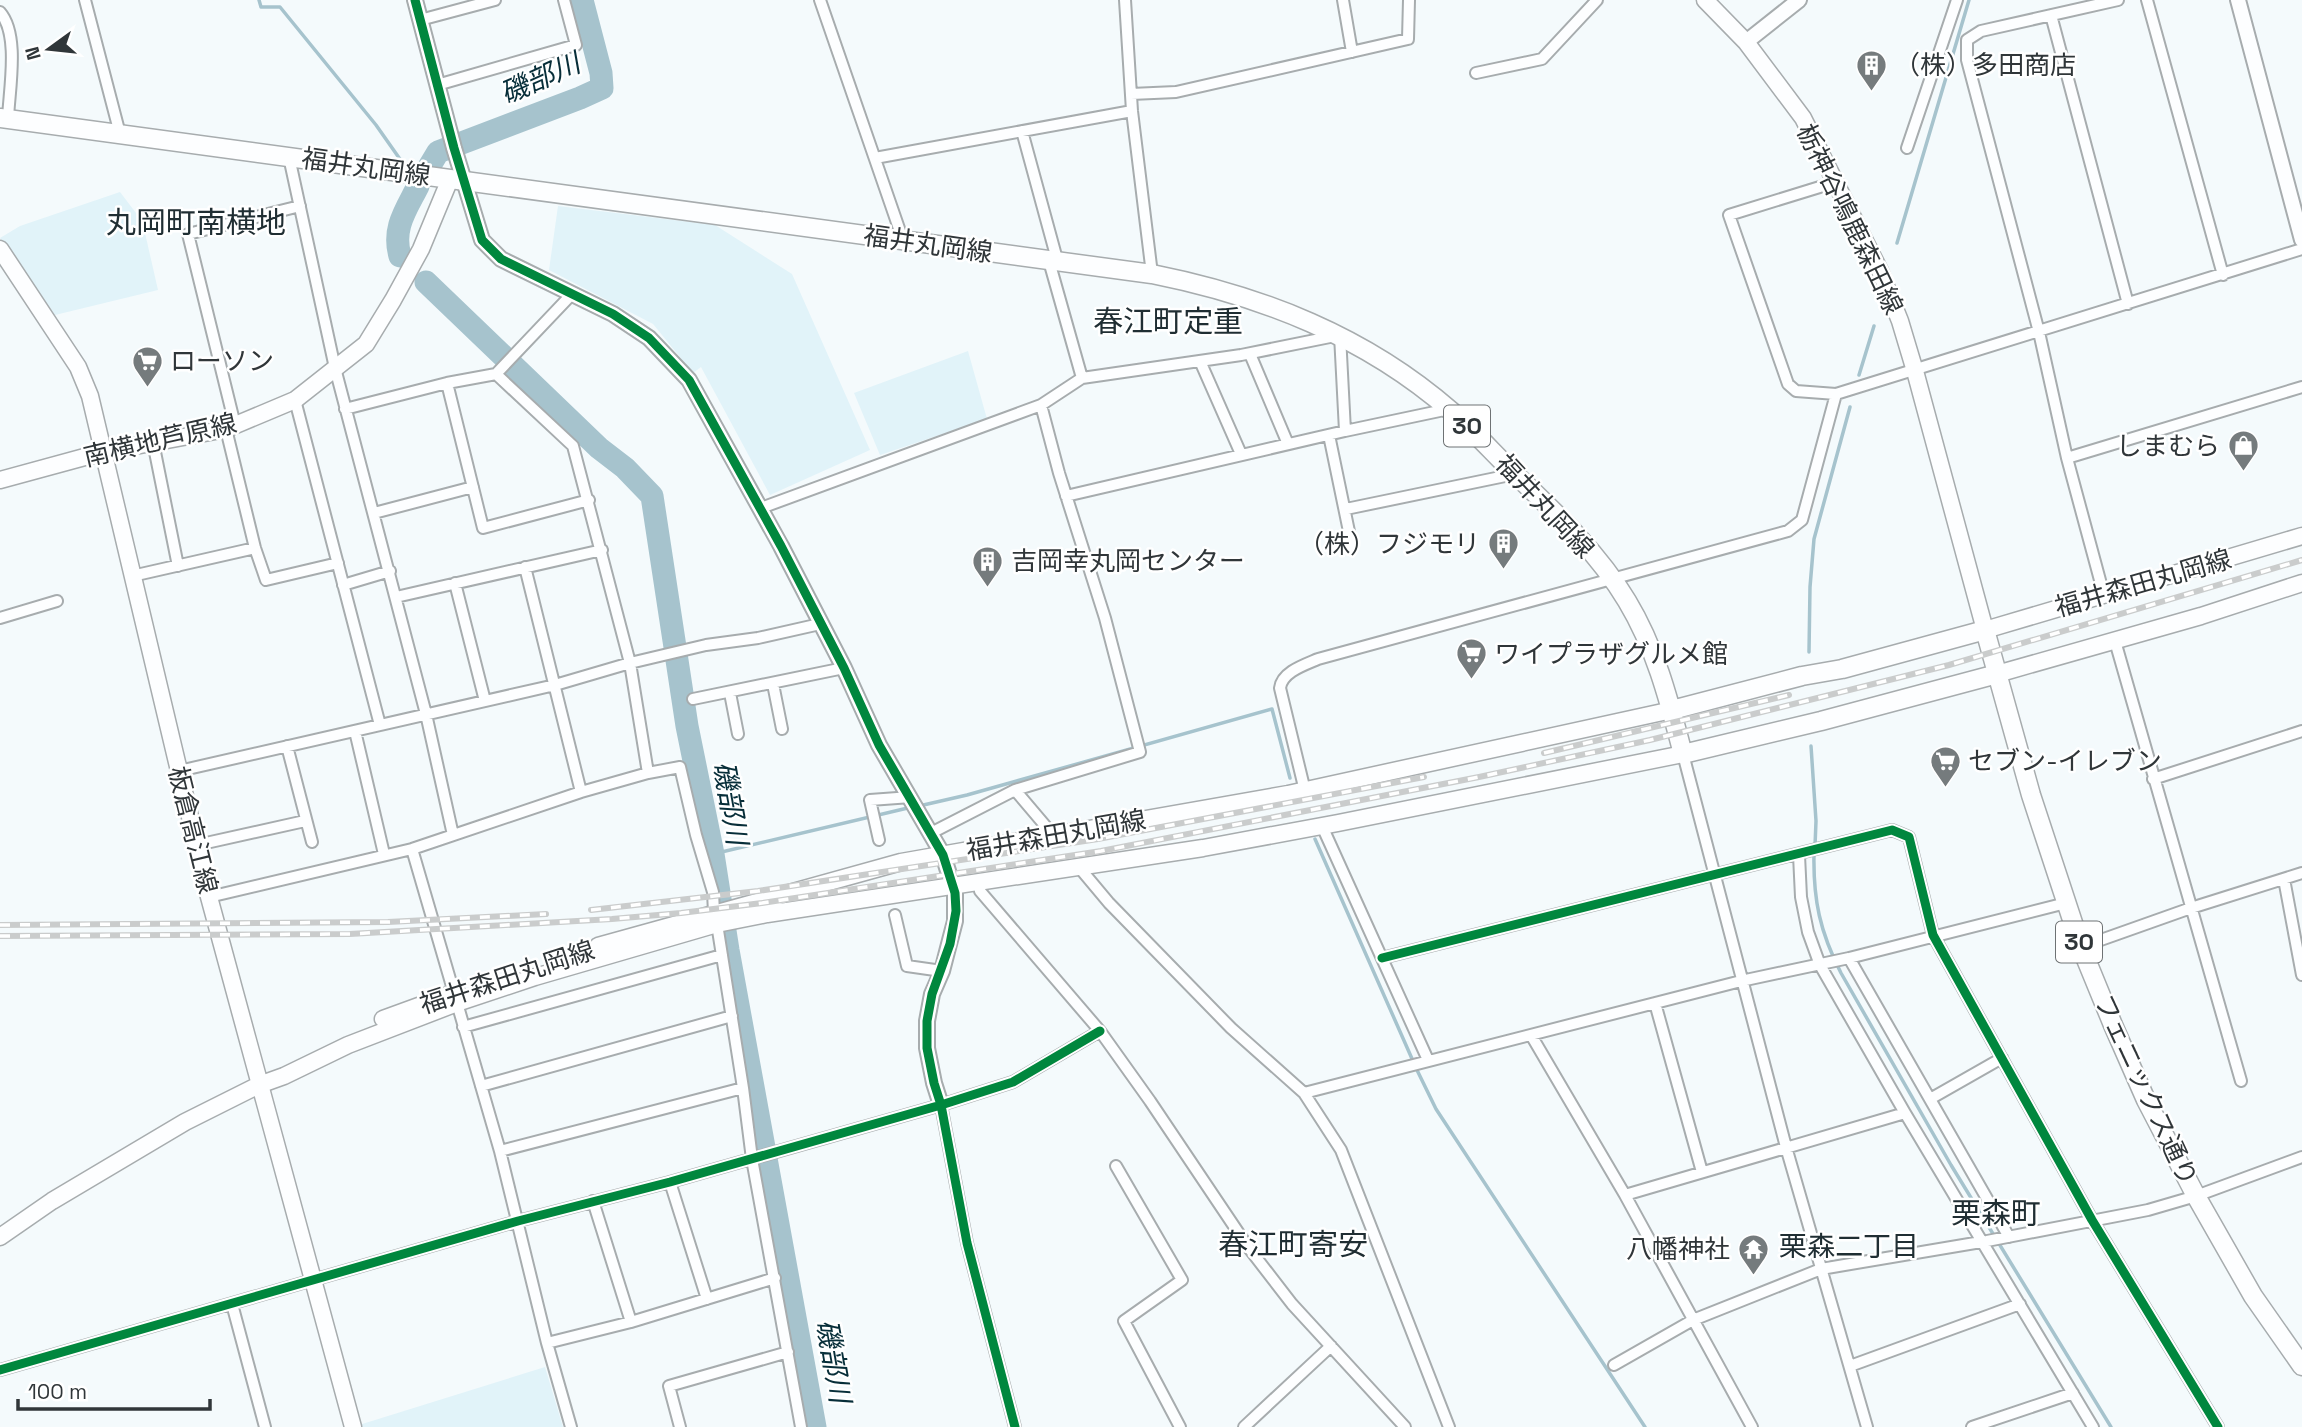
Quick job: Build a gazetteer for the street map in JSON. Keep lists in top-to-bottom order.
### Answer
{
  "streets": {
    "main road": [
      "福井丸岡線",
      "栃神谷鳴鹿森田線",
      "30",
      "南横地芦原線",
      "福井森田丸岡線",
      "板倉高江線",
      "フェニックス通り"
    ]
  },
  "crossings": [
    ["福井丸岡線", "南横地芦原線"],
    ["福井丸岡線", "福井森田丸岡線"],
    ["栃神谷鳴鹿森田線", "30"],
    ["栃神谷鳴鹿森田線", "福井森田丸岡線"],
    ["30", "福井森田丸岡線"],
    ["30", "フェニックス通り"],
    ["南横地芦原線", "板倉高江線"],
    ["福井森田丸岡線", "板倉高江線"],
    ["福井森田丸岡線", "フェニックス通り"]
  ],
  "districts": [
    "丸岡町南横地",
    "春江町定重",
    "栗森町",
    "春江町寄安",
    "栗森二丁目"
  ],
  "water": ["磯部川"],
  "places": {
    "building": ["（株）多田商店", "（株）フジモリ", "吉岡幸丸岡センター"],
    "supermarket": ["ローソン", "ワイプラザグルメ館", "セブン-イレブン"],
    "shop": ["しまむら"],
    "temple": ["八幡神社"]
  },
  "scale_bar": "100 m",
  "north": "left"
}
